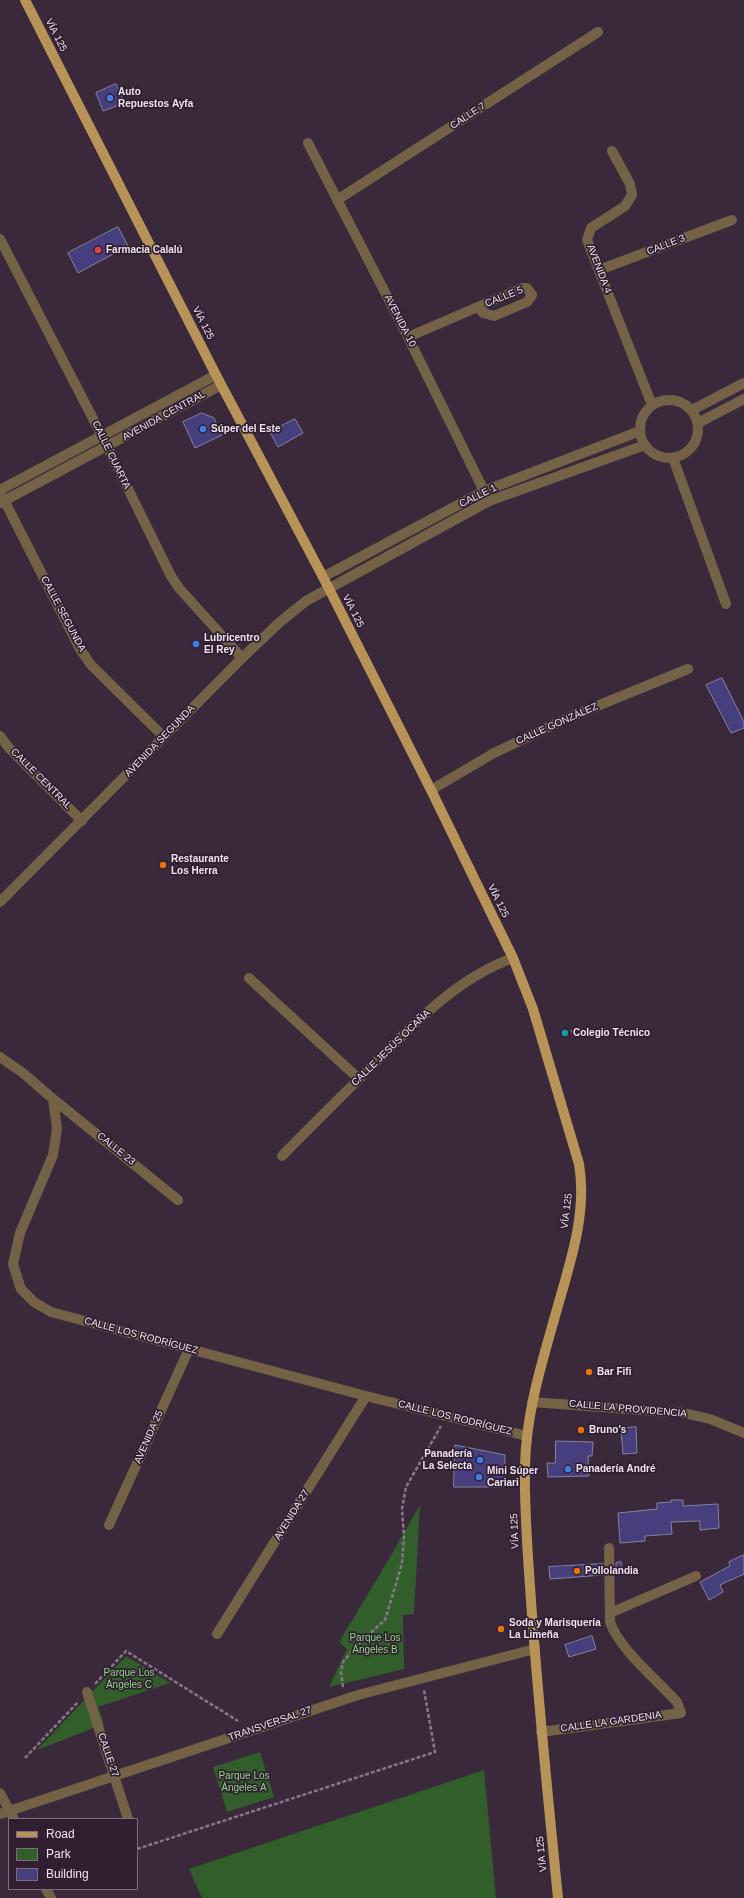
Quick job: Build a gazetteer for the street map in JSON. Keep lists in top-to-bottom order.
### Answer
{
  "streets": {
    "main road": ["VÍA 125"],
    "street": [
      "CALLE 7",
      "CALLE 3",
      "AVENIDA 4",
      "CALLE 5",
      "AVENIDA 10",
      "AVENIDA CENTRAL",
      "CALLE CUARTA",
      "CALLE 1",
      "CALLE SEGUNDA",
      "CALLE GONZÁLEZ",
      "AVENIDA SEGUNDA",
      "CALLE CENTRAL",
      "CALLE JESÚS OCAÑA",
      "CALLE 23",
      "CALLE LOS RODRÍGUEZ",
      "CALLE LA PROVIDENCIA",
      "AVENIDA 25",
      "AVENIDA 27",
      "CALLE LA GARDENIA",
      "TRANSVERSAL 27",
      "CALLE 27"
    ]
  },
  "crossings": [
    ["VÍA 125", "AVENIDA CENTRAL"],
    ["VÍA 125", "CALLE 1"],
    ["VÍA 125", "CALLE GONZÁLEZ"],
    ["VÍA 125", "AVENIDA SEGUNDA"],
    ["VÍA 125", "CALLE JESÚS OCAÑA"],
    ["VÍA 125", "CALLE LOS RODRÍGUEZ"],
    ["VÍA 125", "CALLE LA PROVIDENCIA"],
    ["VÍA 125", "CALLE LA GARDENIA"],
    ["VÍA 125", "TRANSVERSAL 27"],
    ["CALLE 7", "AVENIDA 10"],
    ["CALLE 3", "AVENIDA 4"],
    ["AVENIDA 4", "CALLE 1"],
    ["CALLE 5", "AVENIDA 10"],
    ["AVENIDA 10", "CALLE 1"],
    ["AVENIDA CENTRAL", "CALLE CUARTA"],
    ["AVENIDA CENTRAL", "CALLE SEGUNDA"],
    ["CALLE CUARTA", "AVENIDA SEGUNDA"],
    ["CALLE 1", "AVENIDA SEGUNDA"],
    ["CALLE SEGUNDA", "AVENIDA SEGUNDA"],
    ["AVENIDA SEGUNDA", "CALLE CENTRAL"],
    ["CALLE 23", "CALLE LOS RODRÍGUEZ"],
    ["CALLE LOS RODRÍGUEZ", "AVENIDA 25"],
    ["CALLE LOS RODRÍGUEZ", "AVENIDA 27"],
    ["TRANSVERSAL 27", "CALLE 27"]
  ],
  "parks": ["Parque Los Ángeles B", "Parque Los Ángeles C", "Parque Los Ángeles A"],
  "places": [
    "Auto Repuestos Ayfa",
    "Farmacia Calalú",
    "Súper del Este",
    "Lubricentro El Rey",
    "Restaurante Los Herra",
    "Colegio Técnico",
    "Bar Fifi",
    "Bruno's",
    "Panadería La Selecta",
    "Panadería André",
    "Mini Súper Cariari",
    "Pollolandia",
    "Soda y Marisquería La Limeña"
  ],
  "legend": ["Road", "Park", "Building"]
}
